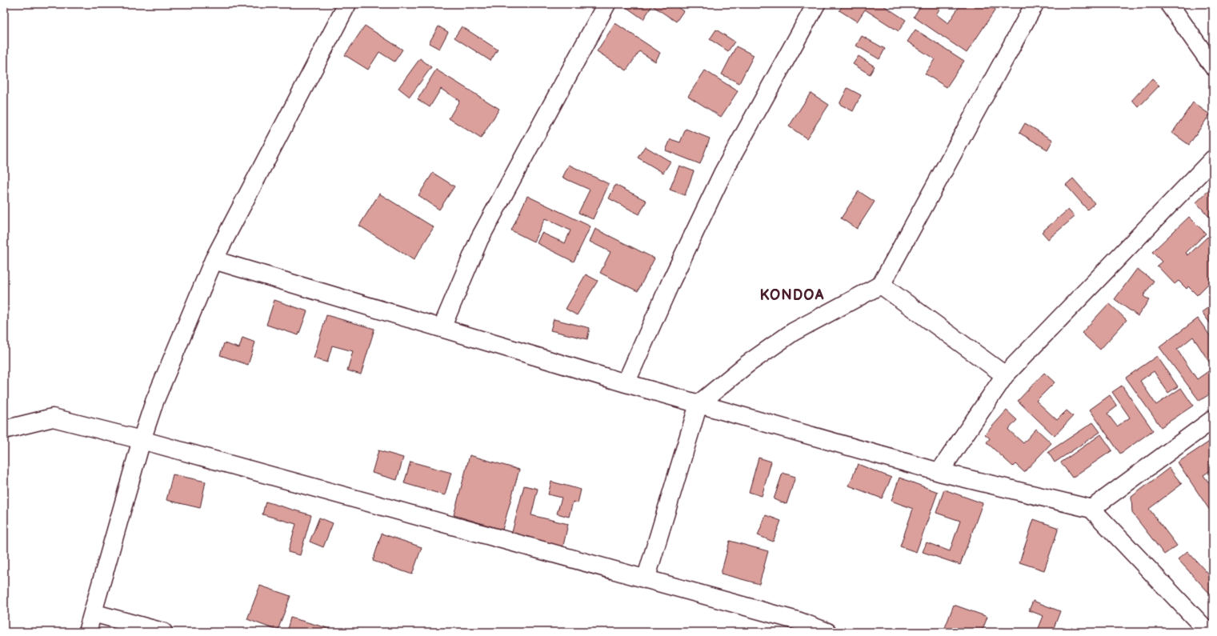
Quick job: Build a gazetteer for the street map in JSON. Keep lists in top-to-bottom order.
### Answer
{
  "districts": ["KONDOA"]
}
